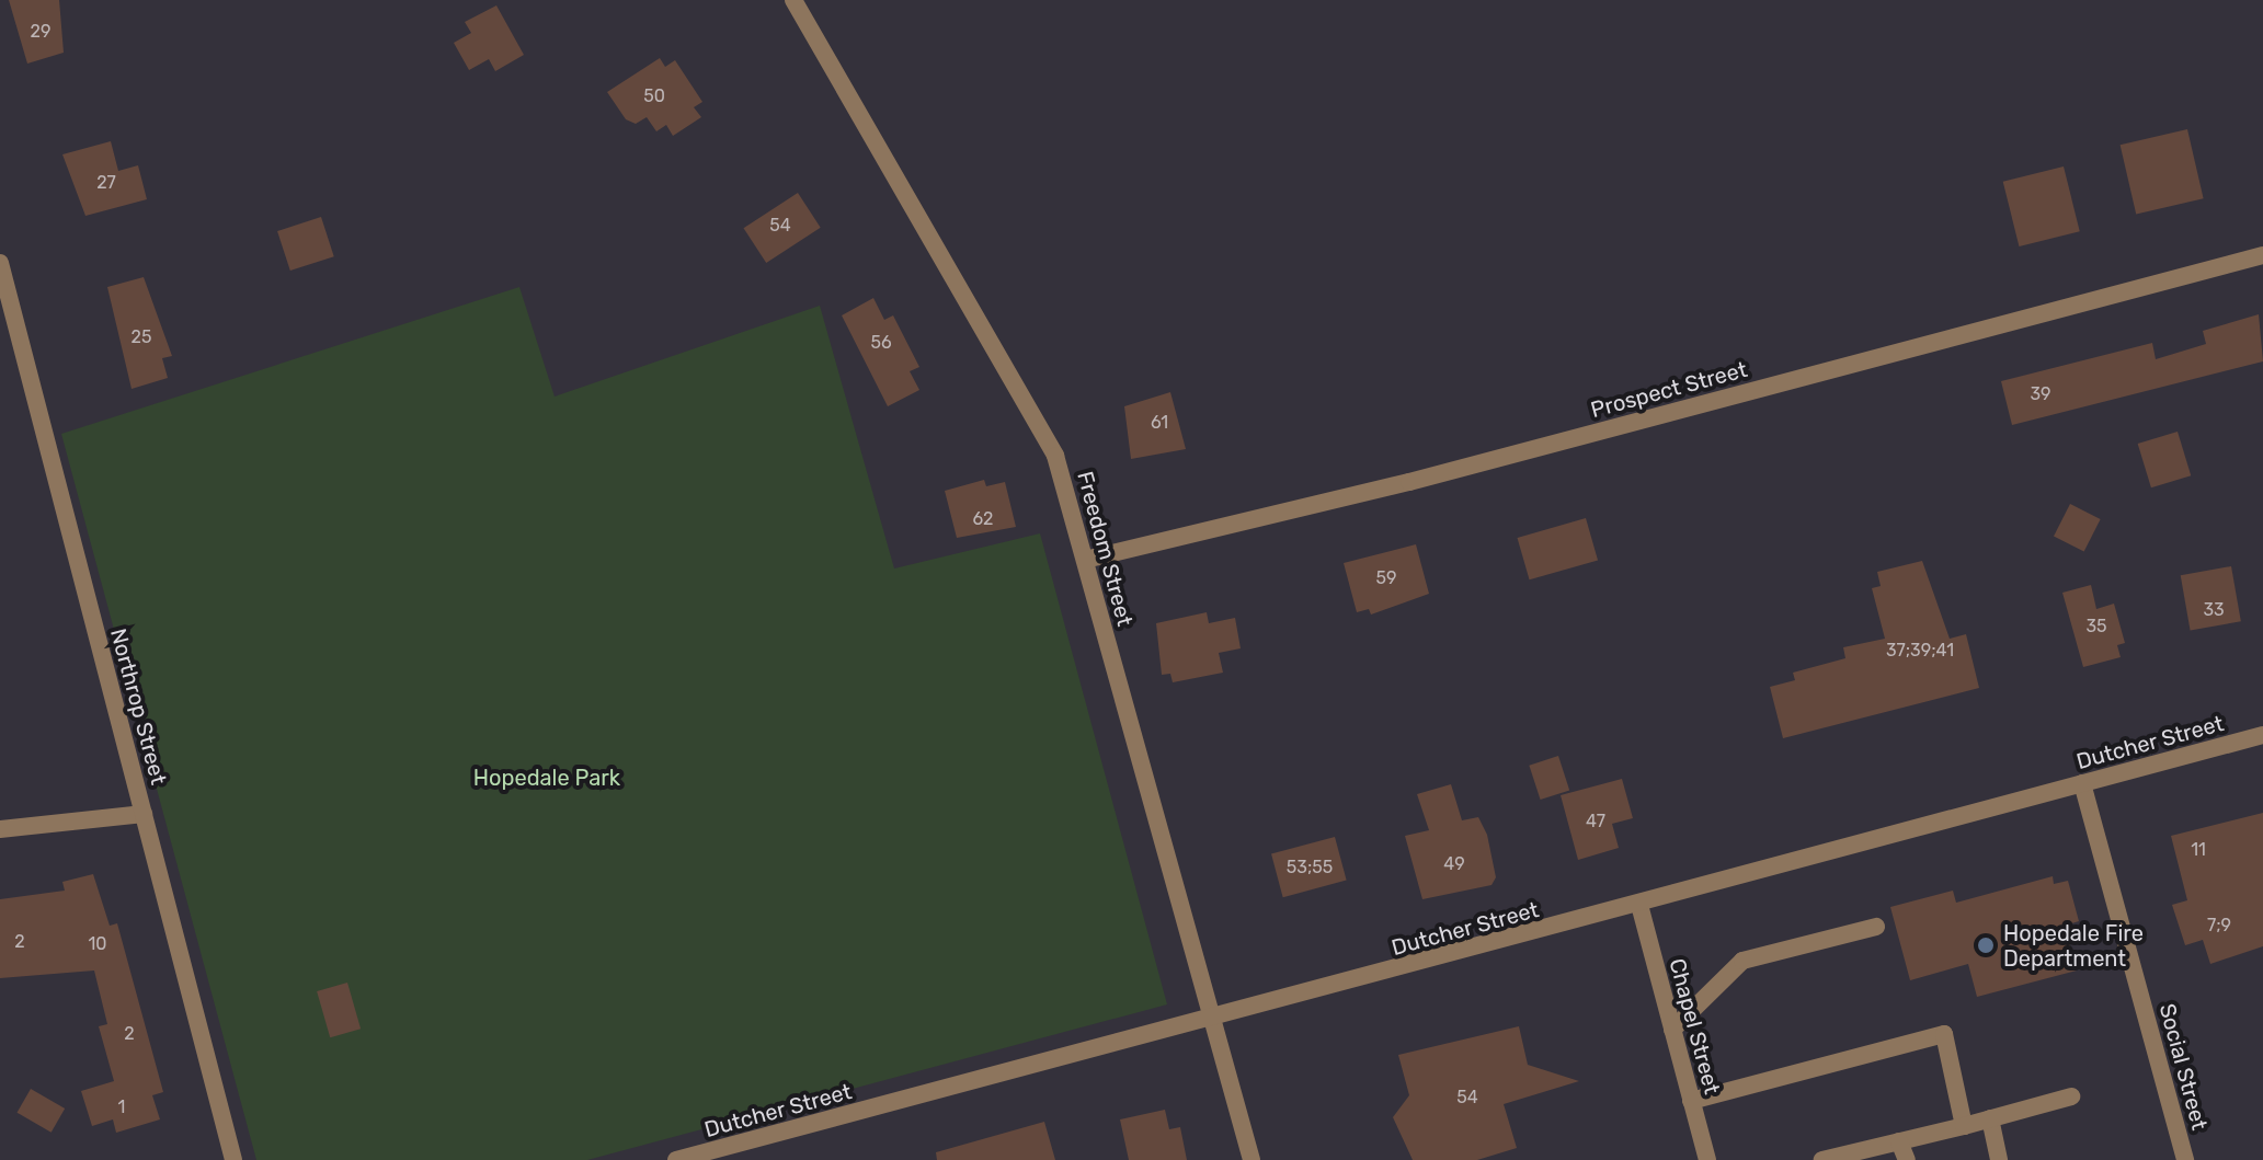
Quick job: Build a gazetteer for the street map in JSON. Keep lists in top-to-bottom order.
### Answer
{
  "streets": {
    "street": [
      "Prospect Street",
      "Freedom Street",
      "Northrop Street",
      "Dutcher Street",
      "Chapel Street",
      "Social Street"
    ]
  },
  "crossings": [
    ["Prospect Street", "Freedom Street"],
    ["Freedom Street", "Dutcher Street"],
    ["Dutcher Street", "Chapel Street"],
    ["Dutcher Street", "Social Street"]
  ],
  "parks": ["Hopedale Park"],
  "places": ["Hopedale Fire Department"],
  "house_numbers": [
    "29",
    "50",
    "27",
    "54",
    "25",
    "56",
    "39",
    "61",
    "62",
    "59",
    "33",
    "35",
    "37;39;41",
    "47",
    "11",
    "49",
    "53;55",
    "7;9",
    "2",
    "10",
    "2",
    "54",
    "1"
  ]
}
